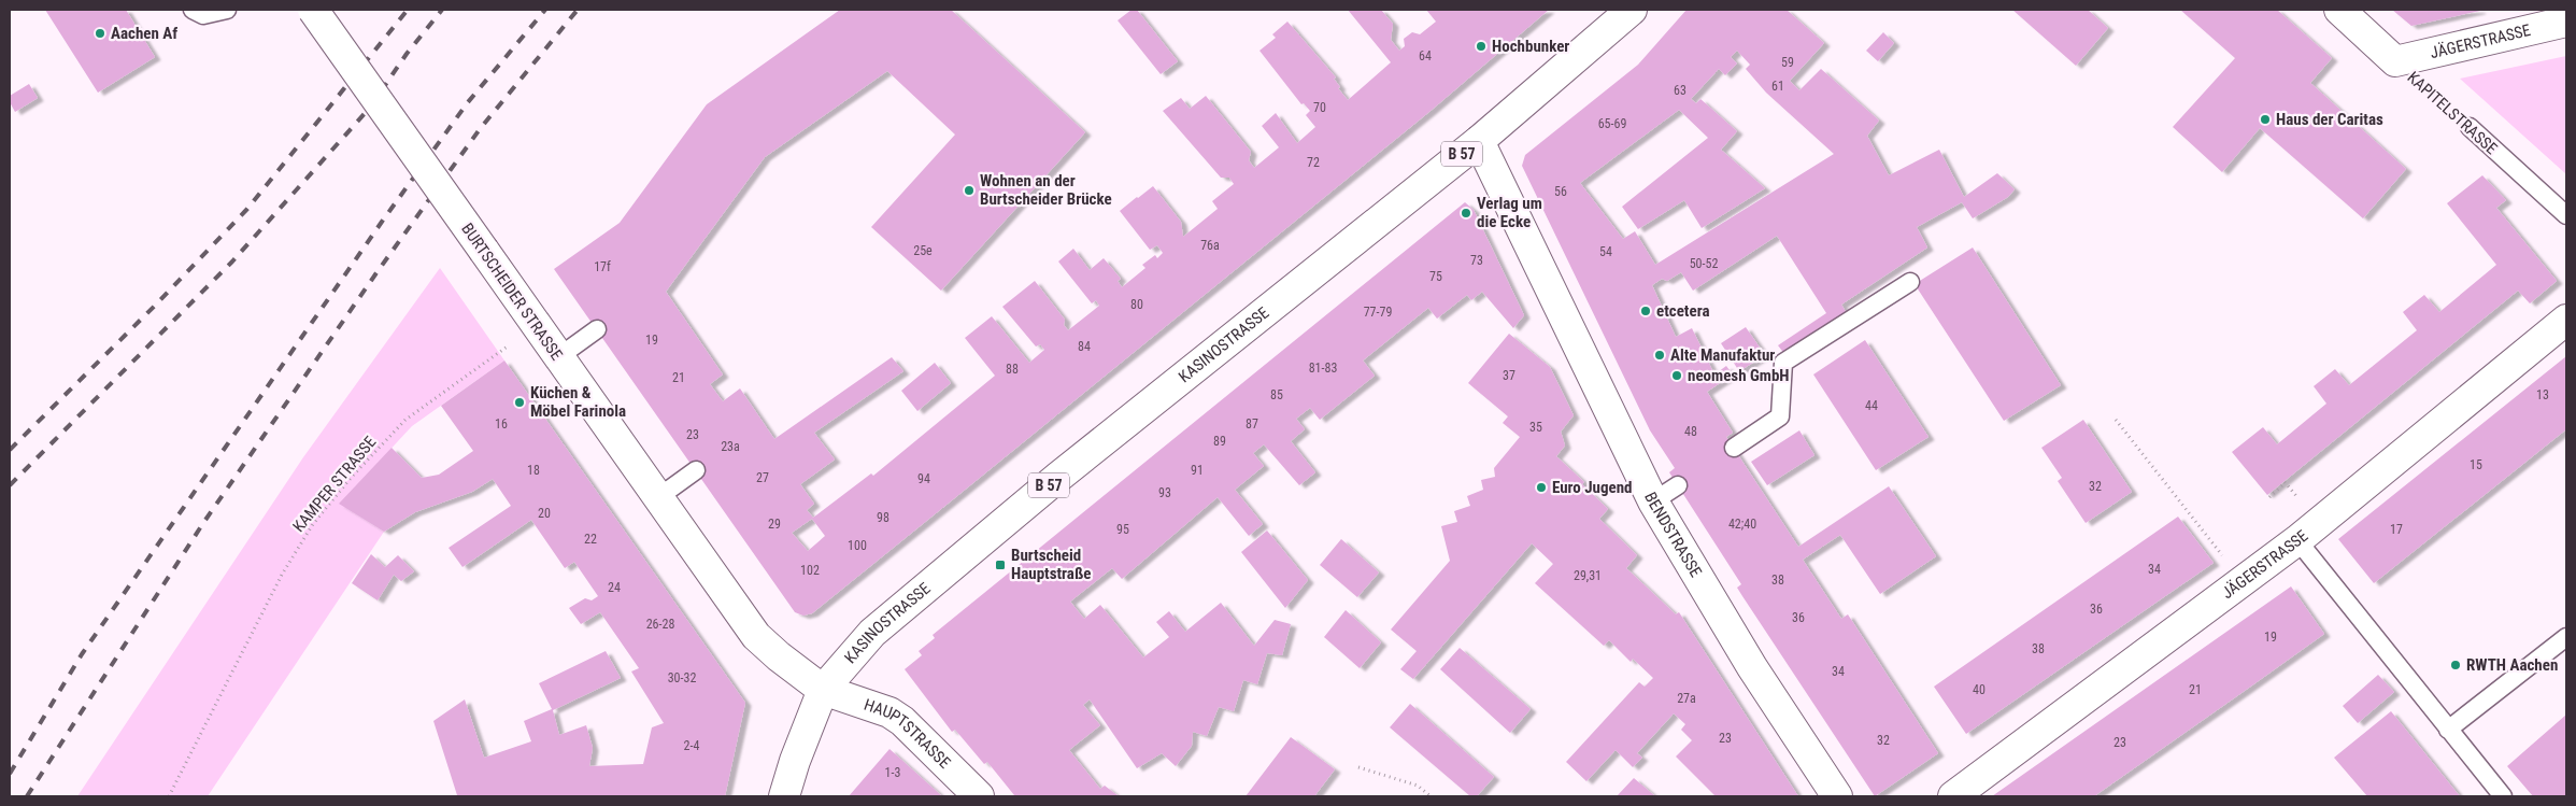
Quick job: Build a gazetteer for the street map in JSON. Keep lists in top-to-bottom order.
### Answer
{
  "streets": {
    "main road": [
      "JÄGERSTRASSE",
      "KAPITELSTRASSE",
      "B 57",
      "BURTSCHEIDER STRASSE",
      "KASINOSTRASSE",
      "BENDSTRASSE",
      "HAUPTSTRASSE"
    ],
    "path": ["KAMPER STRASSE"]
  },
  "crossings": [
    ["JÄGERSTRASSE", "KAPITELSTRASSE"],
    ["B 57", "BURTSCHEIDER STRASSE"],
    ["B 57", "KASINOSTRASSE"],
    ["B 57", "HAUPTSTRASSE"],
    ["BURTSCHEIDER STRASSE", "KASINOSTRASSE"],
    ["BURTSCHEIDER STRASSE", "KAMPER STRASSE"],
    ["BURTSCHEIDER STRASSE", "HAUPTSTRASSE"],
    ["KASINOSTRASSE", "BENDSTRASSE"],
    ["KASINOSTRASSE", "HAUPTSTRASSE"]
  ],
  "places": {
    "other": [
      "Aachen Af",
      "Hochbunker",
      "Haus der Caritas",
      "Wohnen an der Burtscheider Brücke",
      "Verlag um die Ecke",
      "etcetera",
      "Alte Manufaktur",
      "neomesh GmbH",
      "Küchen & Möbel Farinola",
      "Euro Jugend",
      "RWTH Aachen"
    ],
    "transit": ["Burtscheid Hauptstraße"]
  },
  "house_numbers": [
    "64",
    "59",
    "61",
    "63",
    "70",
    "65-69",
    "72",
    "56",
    "76a",
    "25e",
    "54",
    "73",
    "50-52",
    "17f",
    "75",
    "80",
    "77-79",
    "19",
    "84",
    "81-83",
    "88",
    "37",
    "21",
    "85",
    "13",
    "44",
    "16",
    "87",
    "35",
    "48",
    "23",
    "89",
    "23a",
    "15",
    "18",
    "91",
    "27",
    "94",
    "32",
    "93",
    "20",
    "98",
    "29",
    "42;40",
    "95",
    "17",
    "22",
    "100",
    "34",
    "102",
    "29,31",
    "38",
    "24",
    "36",
    "36",
    "26-28",
    "19",
    "38",
    "34",
    "30-32",
    "40",
    "21",
    "27a",
    "23",
    "32",
    "23",
    "2-4",
    "1-3"
  ]
}
